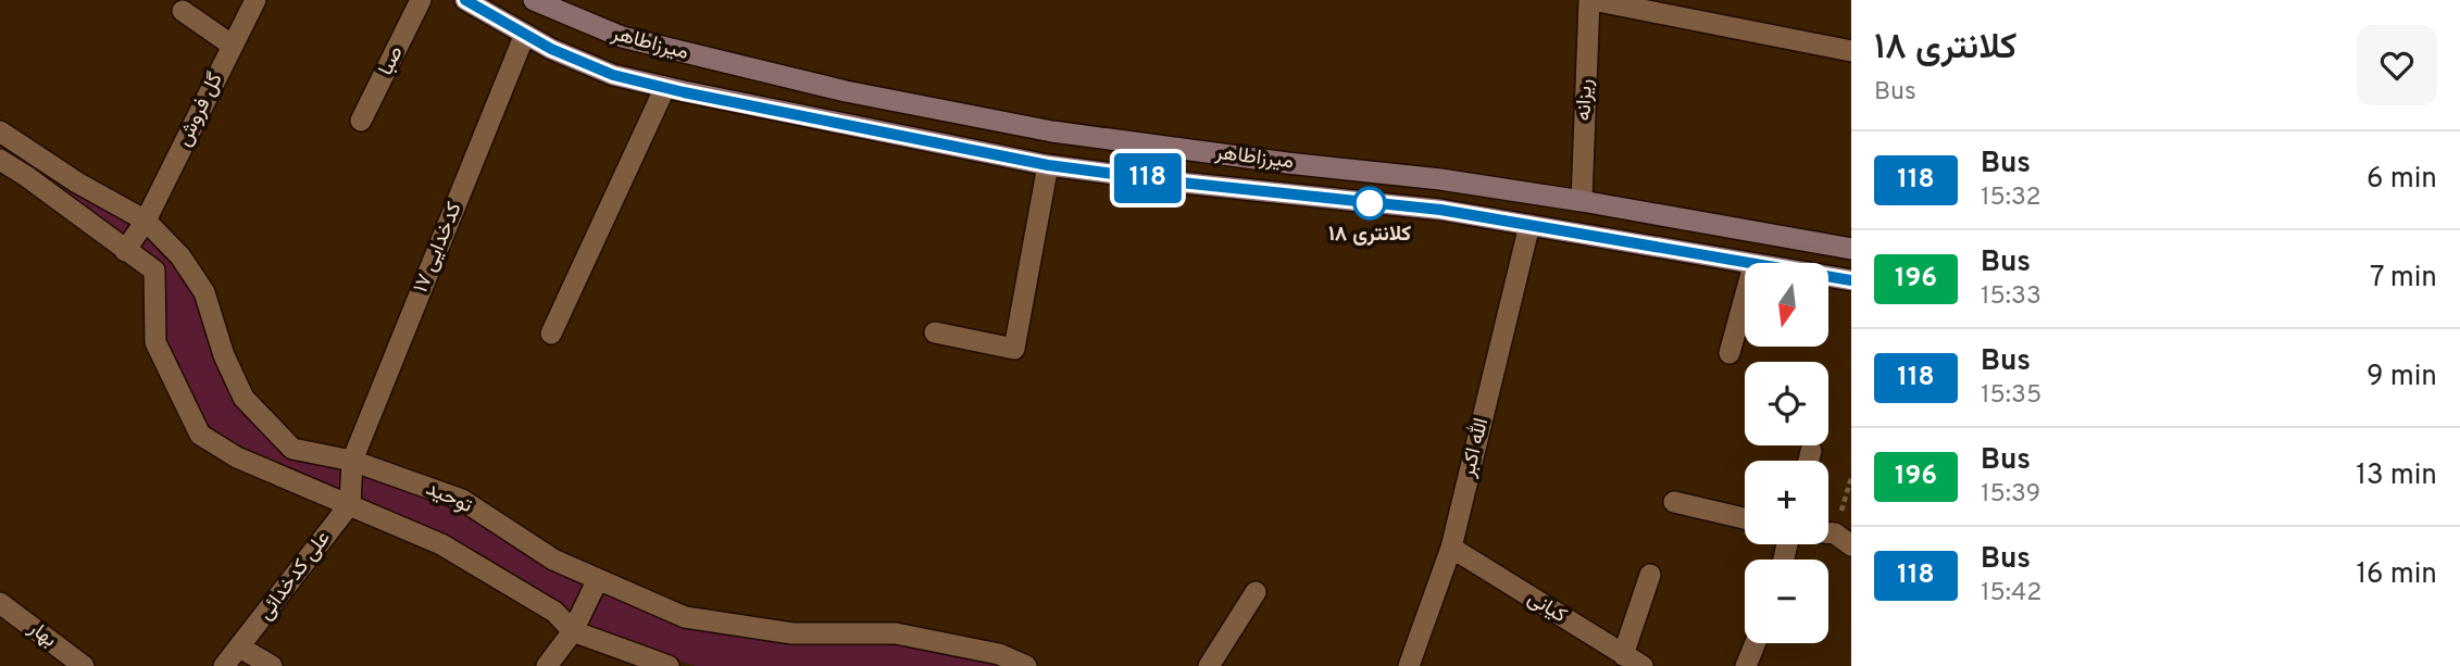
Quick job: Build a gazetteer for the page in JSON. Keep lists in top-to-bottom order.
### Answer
{
  "streets": {
    "main road": ["میرزاطاهر"],
    "street": [
      "صبا",
      "ریزانه",
      "گل فروش",
      "کدخدایی ۱۷",
      "الله اکبر",
      "توحید",
      "علی کدخدائی",
      "کیانی",
      "بهار"
    ]
  },
  "crossings": [
    ["میرزاطاهر", "ریزانه"],
    ["میرزاطاهر", "کدخدایی ۱۷"],
    ["میرزاطاهر", "الله اکبر"],
    ["گل فروش", "توحید"],
    ["کدخدایی ۱۷", "توحید"],
    ["کدخدایی ۱۷", "علی کدخدائی"],
    ["الله اکبر", "کیانی"]
  ],
  "places": ["کلانتری ۱۸"],
  "lines": ["bus line 118"],
  "north": "bottom",
  "page": {
    "on_map": "118",
    "heading": ["کلانتری ۱۸", "Bus"],
    "list": [
      {
        "mark": "118",
        "name": "Bus",
        "note": "15:32",
        "value": "6 min"
      },
      {
        "mark": "196",
        "name": "Bus",
        "note": "15:33",
        "value": "7 min"
      },
      {
        "mark": "118",
        "name": "Bus",
        "note": "15:35",
        "value": "9 min"
      },
      {
        "mark": "196",
        "name": "Bus",
        "note": "15:39",
        "value": "13 min"
      },
      {
        "mark": "118",
        "name": "Bus",
        "note": "15:42",
        "value": "16 min"
      }
    ],
    "map_buttons": ["+", "−"]
  }
}
